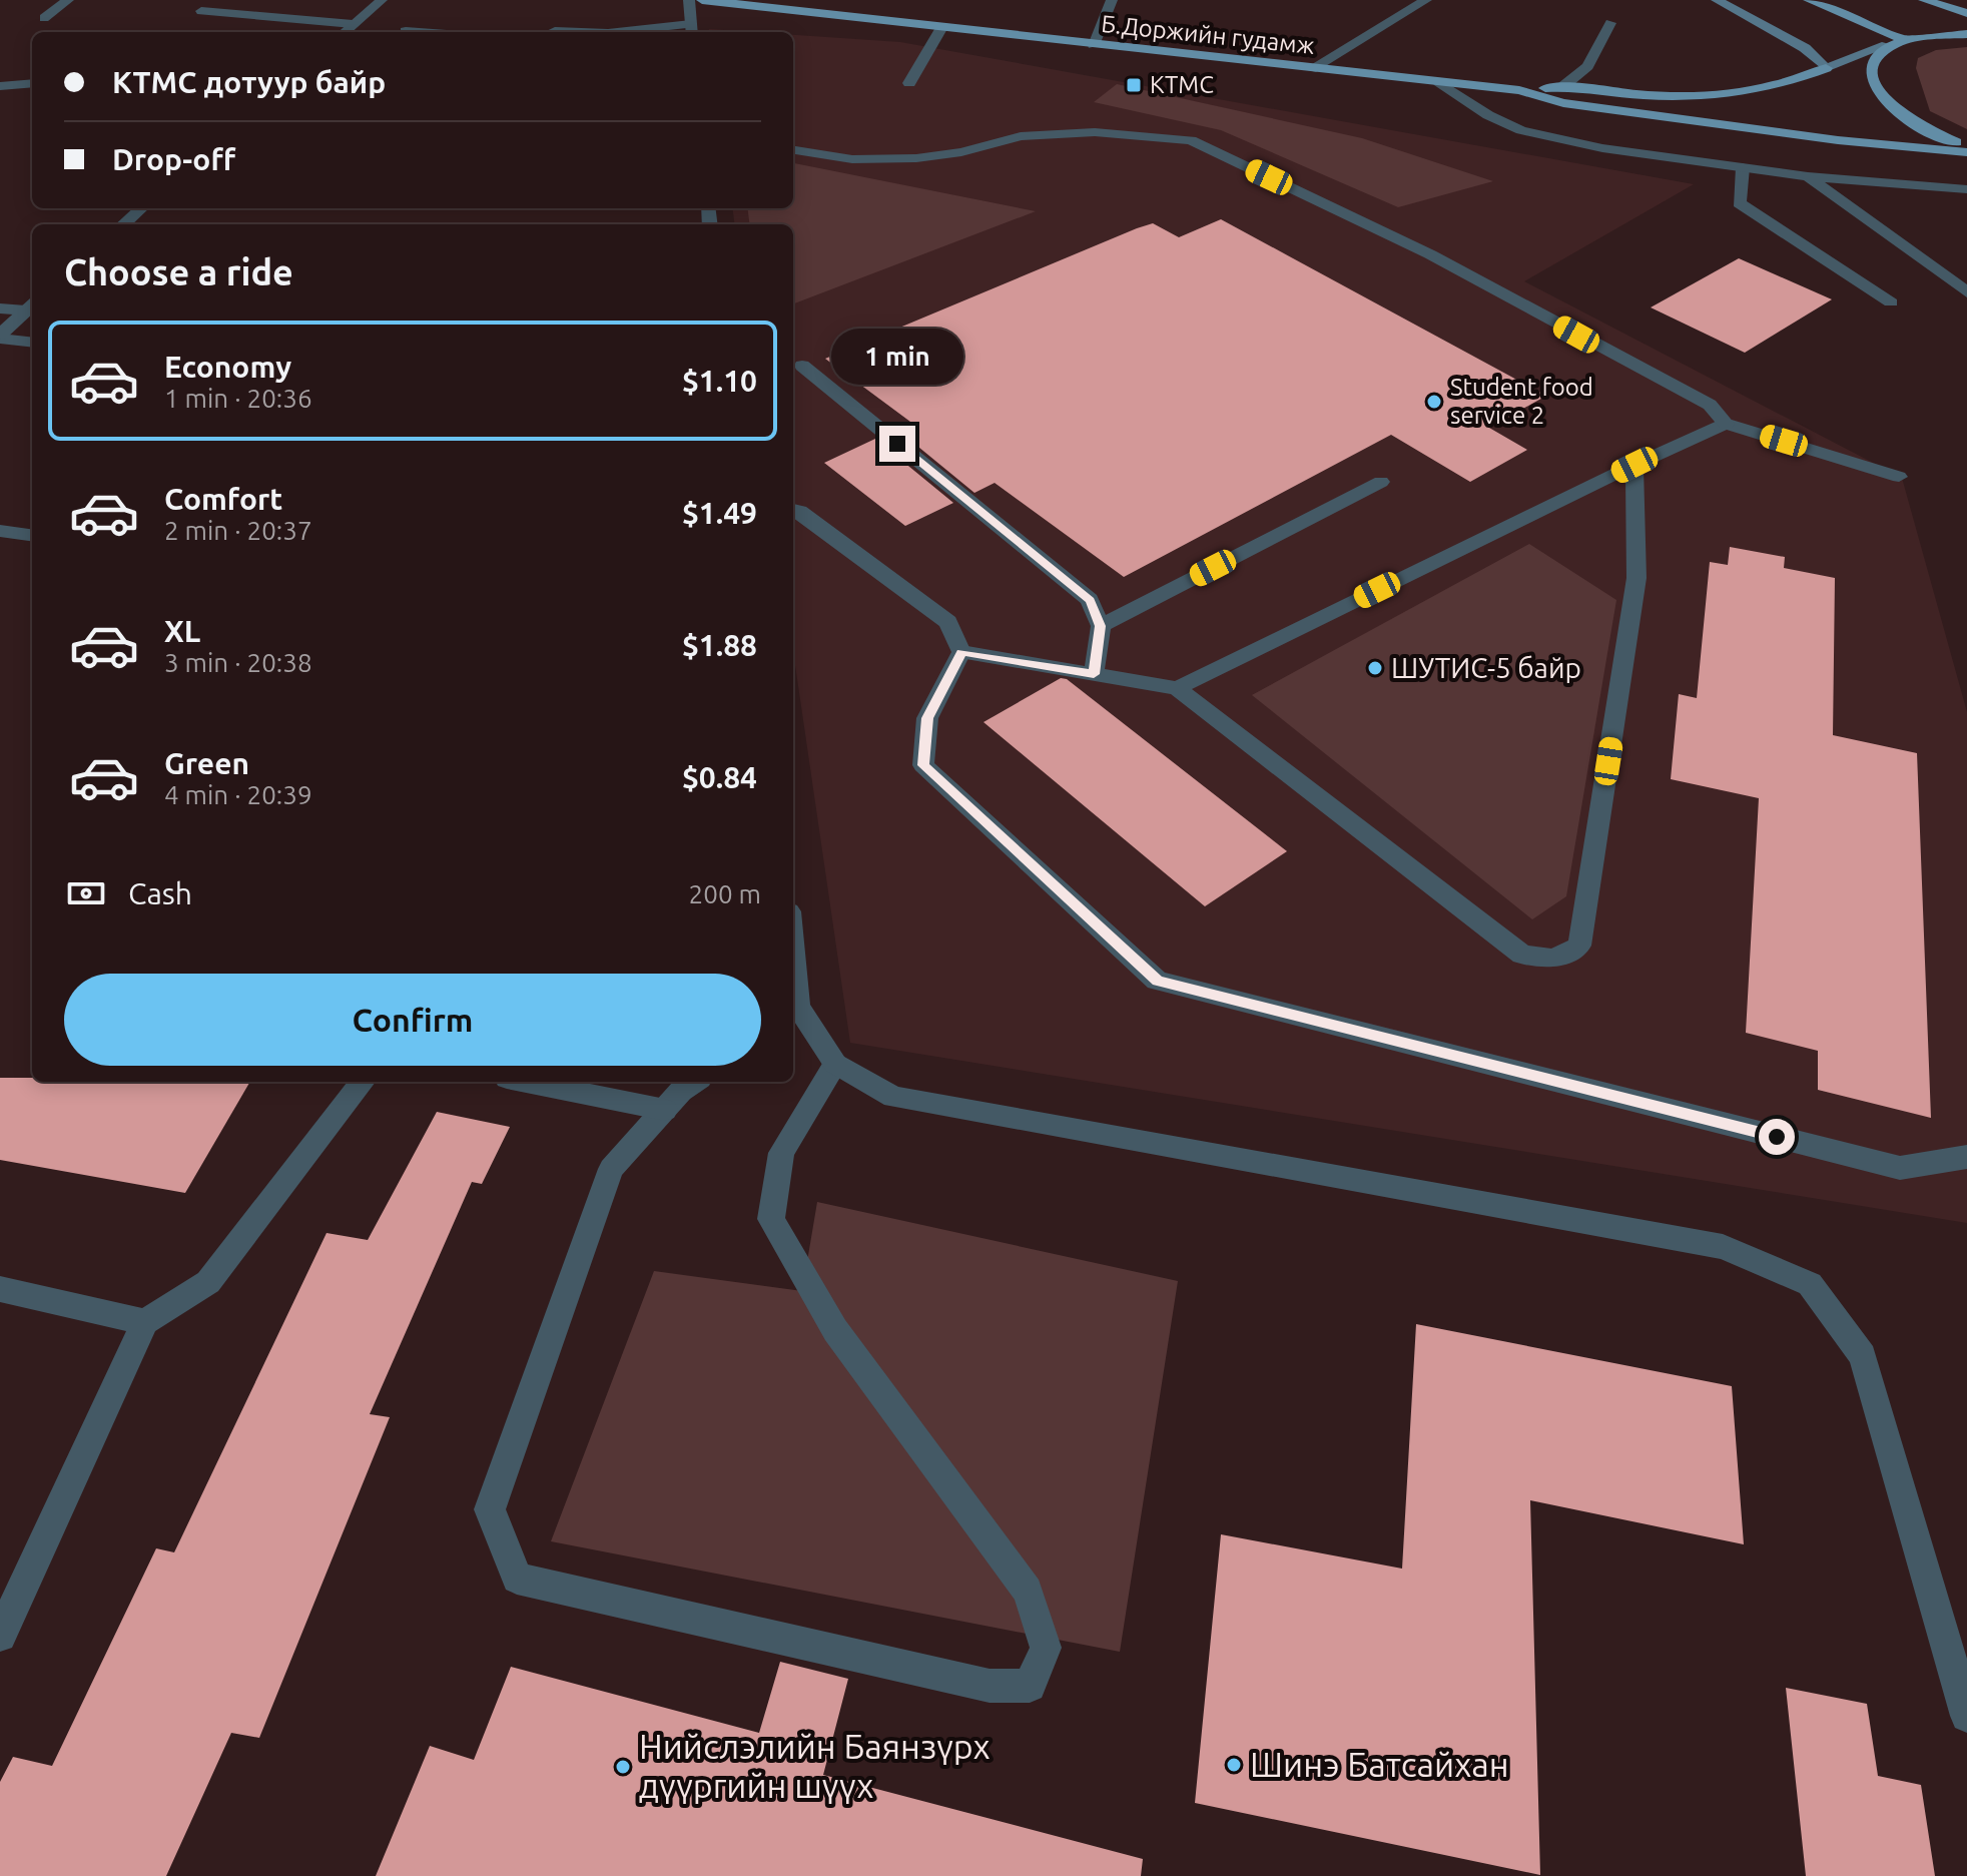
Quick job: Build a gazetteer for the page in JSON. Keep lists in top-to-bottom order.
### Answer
{
  "streets": {
    "main road": ["Б.Доржийн гудамж"]
  },
  "places": {
    "transit": ["КТМС"],
    "other": [
      "Student food service 2",
      "ШУТИС-5 байр",
      "Шинэ Батсайхан",
      "Нийслэлийн Баянзүрх дүүргийн шүүх"
    ]
  },
  "page": {
    "banner": ["KTMC дотуур байр", "Drop-off"],
    "heading": "Choose a ride",
    "list": [
      {
        "name": "Economy",
        "note": "1 min · 20:36",
        "value": "$1.10"
      },
      {
        "name": "Comfort",
        "note": "2 min · 20:37",
        "value": "$1.49"
      },
      {
        "name": "XL",
        "note": "3 min · 20:38",
        "value": "$1.88"
      },
      {
        "name": "Green",
        "note": "4 min · 20:39",
        "value": "$0.84"
      }
    ],
    "bubble": "1 min",
    "pay": ["Cash", "200 m"],
    "buttons": "Confirm"
  }
}
